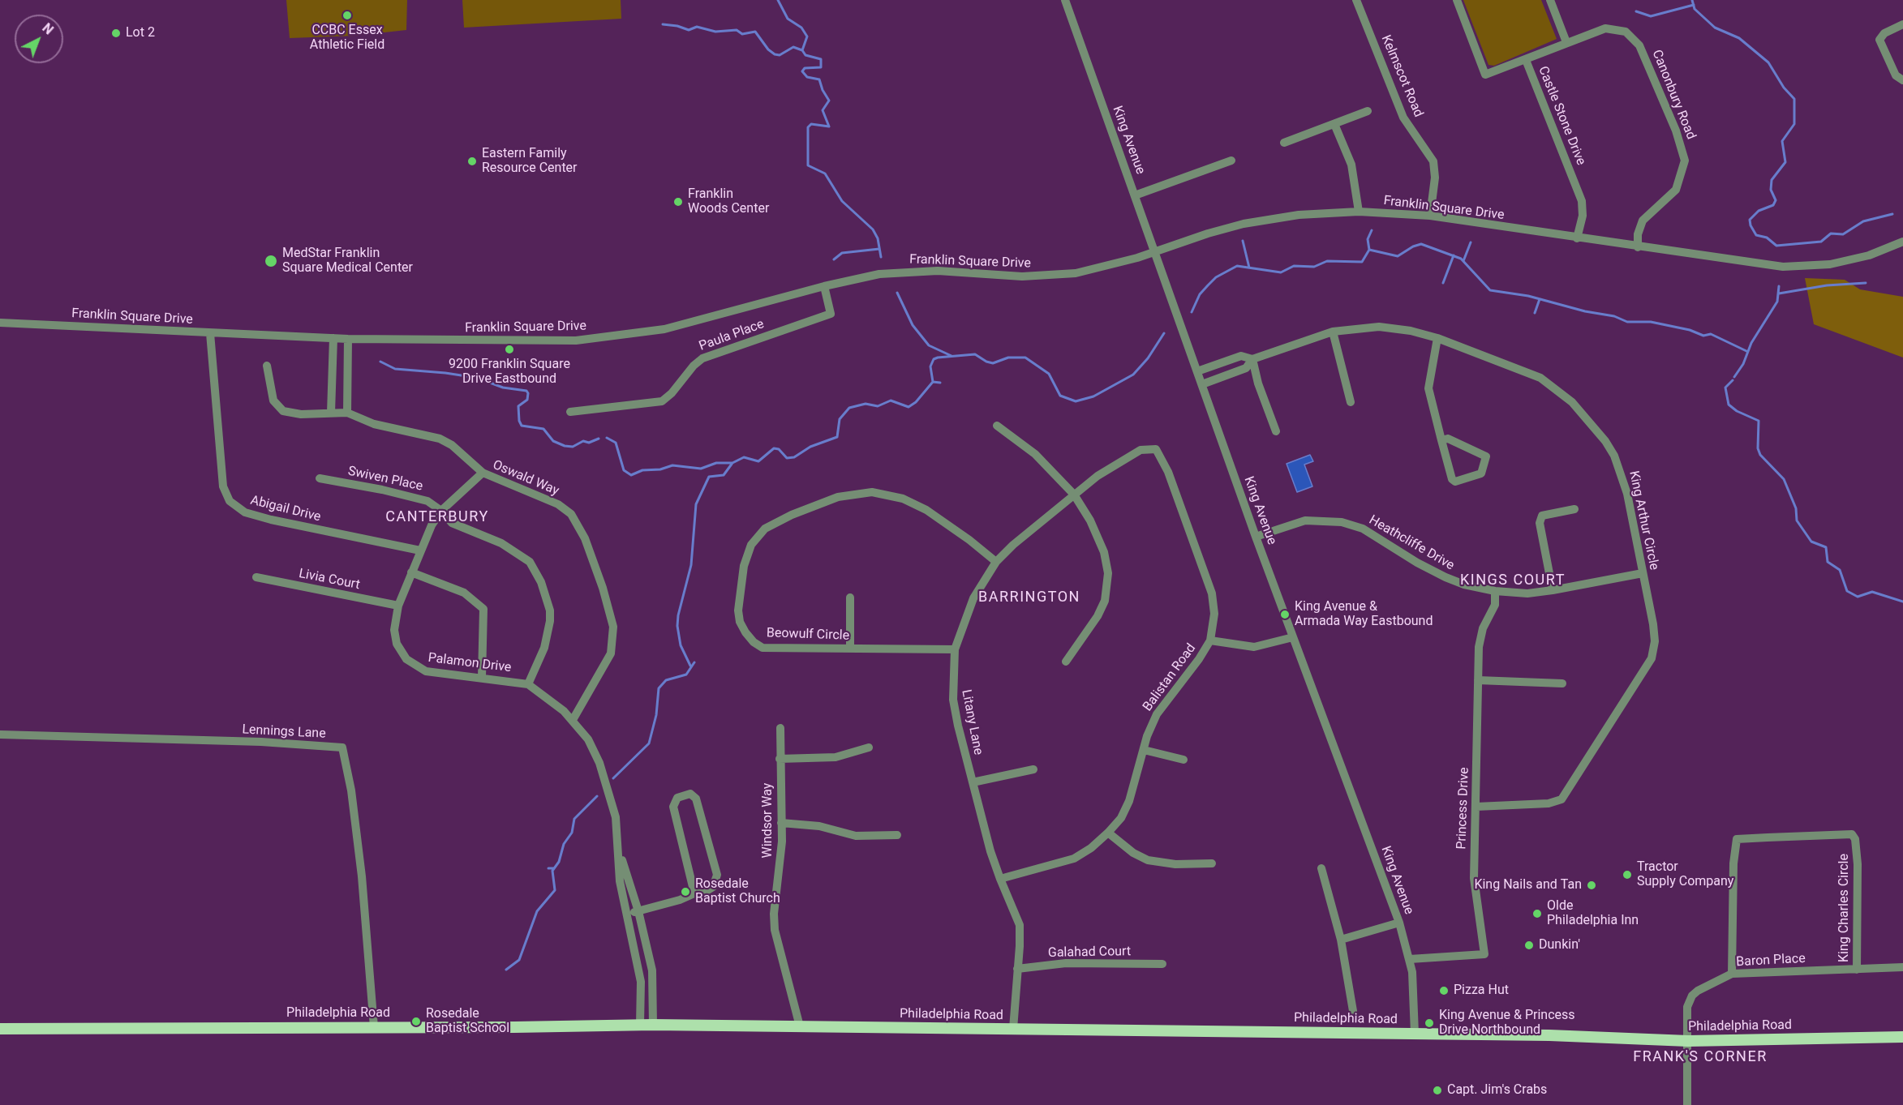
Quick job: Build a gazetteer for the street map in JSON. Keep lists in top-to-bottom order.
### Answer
{
  "streets": {
    "main road": ["Philadelphia Road"],
    "street": [
      "Kelmscot Road",
      "Canonbury Road",
      "Castle Stone Drive",
      "King Avenue",
      "Franklin Square Drive",
      "Paula Place",
      "Oswald Way",
      "Swiven Place",
      "Abigail Drive",
      "King Arthur Circle",
      "Heathcliffe Drive",
      "Livia Court",
      "Beowulf Circle",
      "Palamon Drive",
      "Balistan Road",
      "Litany Lane",
      "Lennings Lane",
      "Princess Drive",
      "Windsor Way",
      "King Charles Circle",
      "Galahad Court",
      "Baron Place"
    ]
  },
  "crossings": [
    ["Kelmscot Road", "Franklin Square Drive"],
    ["Canonbury Road", "Castle Stone Drive"],
    ["Canonbury Road", "Franklin Square Drive"],
    ["Castle Stone Drive", "Franklin Square Drive"],
    ["King Avenue", "Franklin Square Drive"],
    ["King Avenue", "King Arthur Circle"],
    ["King Avenue", "Heathcliffe Drive"],
    ["King Avenue", "Princess Drive"],
    ["King Avenue", "Philadelphia Road"],
    ["Franklin Square Drive", "Paula Place"],
    ["Franklin Square Drive", "Abigail Drive"],
    ["Oswald Way", "Palamon Drive"],
    ["Swiven Place", "Palamon Drive"],
    ["Abigail Drive", "Palamon Drive"],
    ["King Arthur Circle", "Heathcliffe Drive"],
    ["King Arthur Circle", "Princess Drive"],
    ["Heathcliffe Drive", "Princess Drive"],
    ["Livia Court", "Palamon Drive"],
    ["Beowulf Circle", "Litany Lane"],
    ["Palamon Drive", "Philadelphia Road"],
    ["Balistan Road", "Litany Lane"],
    ["Litany Lane", "Galahad Court"],
    ["Litany Lane", "Philadelphia Road"],
    ["Lennings Lane", "Philadelphia Road"],
    ["Windsor Way", "Philadelphia Road"],
    ["King Charles Circle", "Baron Place"],
    ["Baron Place", "Philadelphia Road"]
  ],
  "districts": [
    "CANTERBURY",
    "KINGS COURT",
    "BARRINGTON",
    "FRANK'S CORNER"
  ],
  "places": [
    "CCBC Essex Athletic Field",
    "Lot 2",
    "Eastern Family Resource Center",
    "Franklin Woods Center",
    "MedStar Franklin Square Medical Center",
    "9200 Franklin Square Drive Eastbound",
    "King Avenue & Armada Way Eastbound",
    "Tractor Supply Company",
    "King Nails and Tan",
    "Rosedale Baptist Church",
    "Olde Philadelphia Inn",
    "Dunkin'",
    "Pizza Hut",
    "Rosedale Baptist School",
    "King Avenue & Princess Drive Northbound",
    "Capt. Jim's Crabs"
  ],
  "north": "top right"
}
